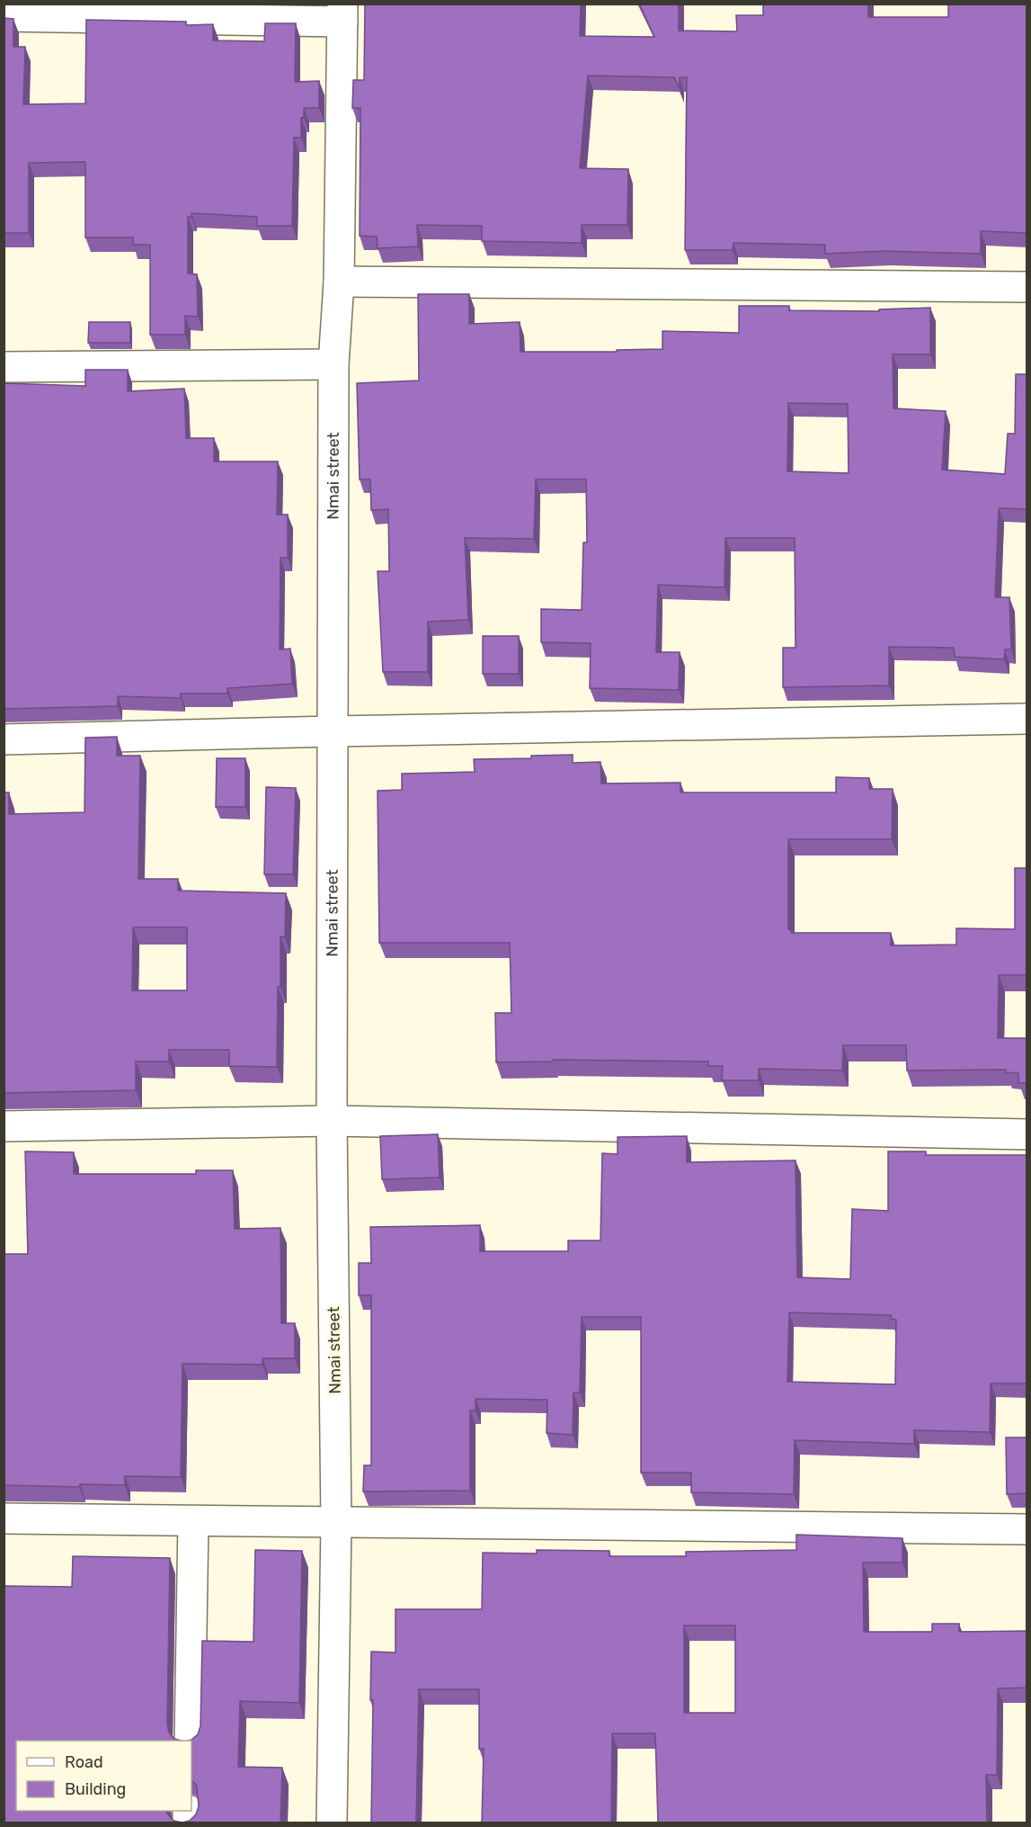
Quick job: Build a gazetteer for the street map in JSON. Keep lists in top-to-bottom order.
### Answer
{
  "streets": {
    "street": ["Nmai street"]
  },
  "legend": ["Road", "Building"]
}
